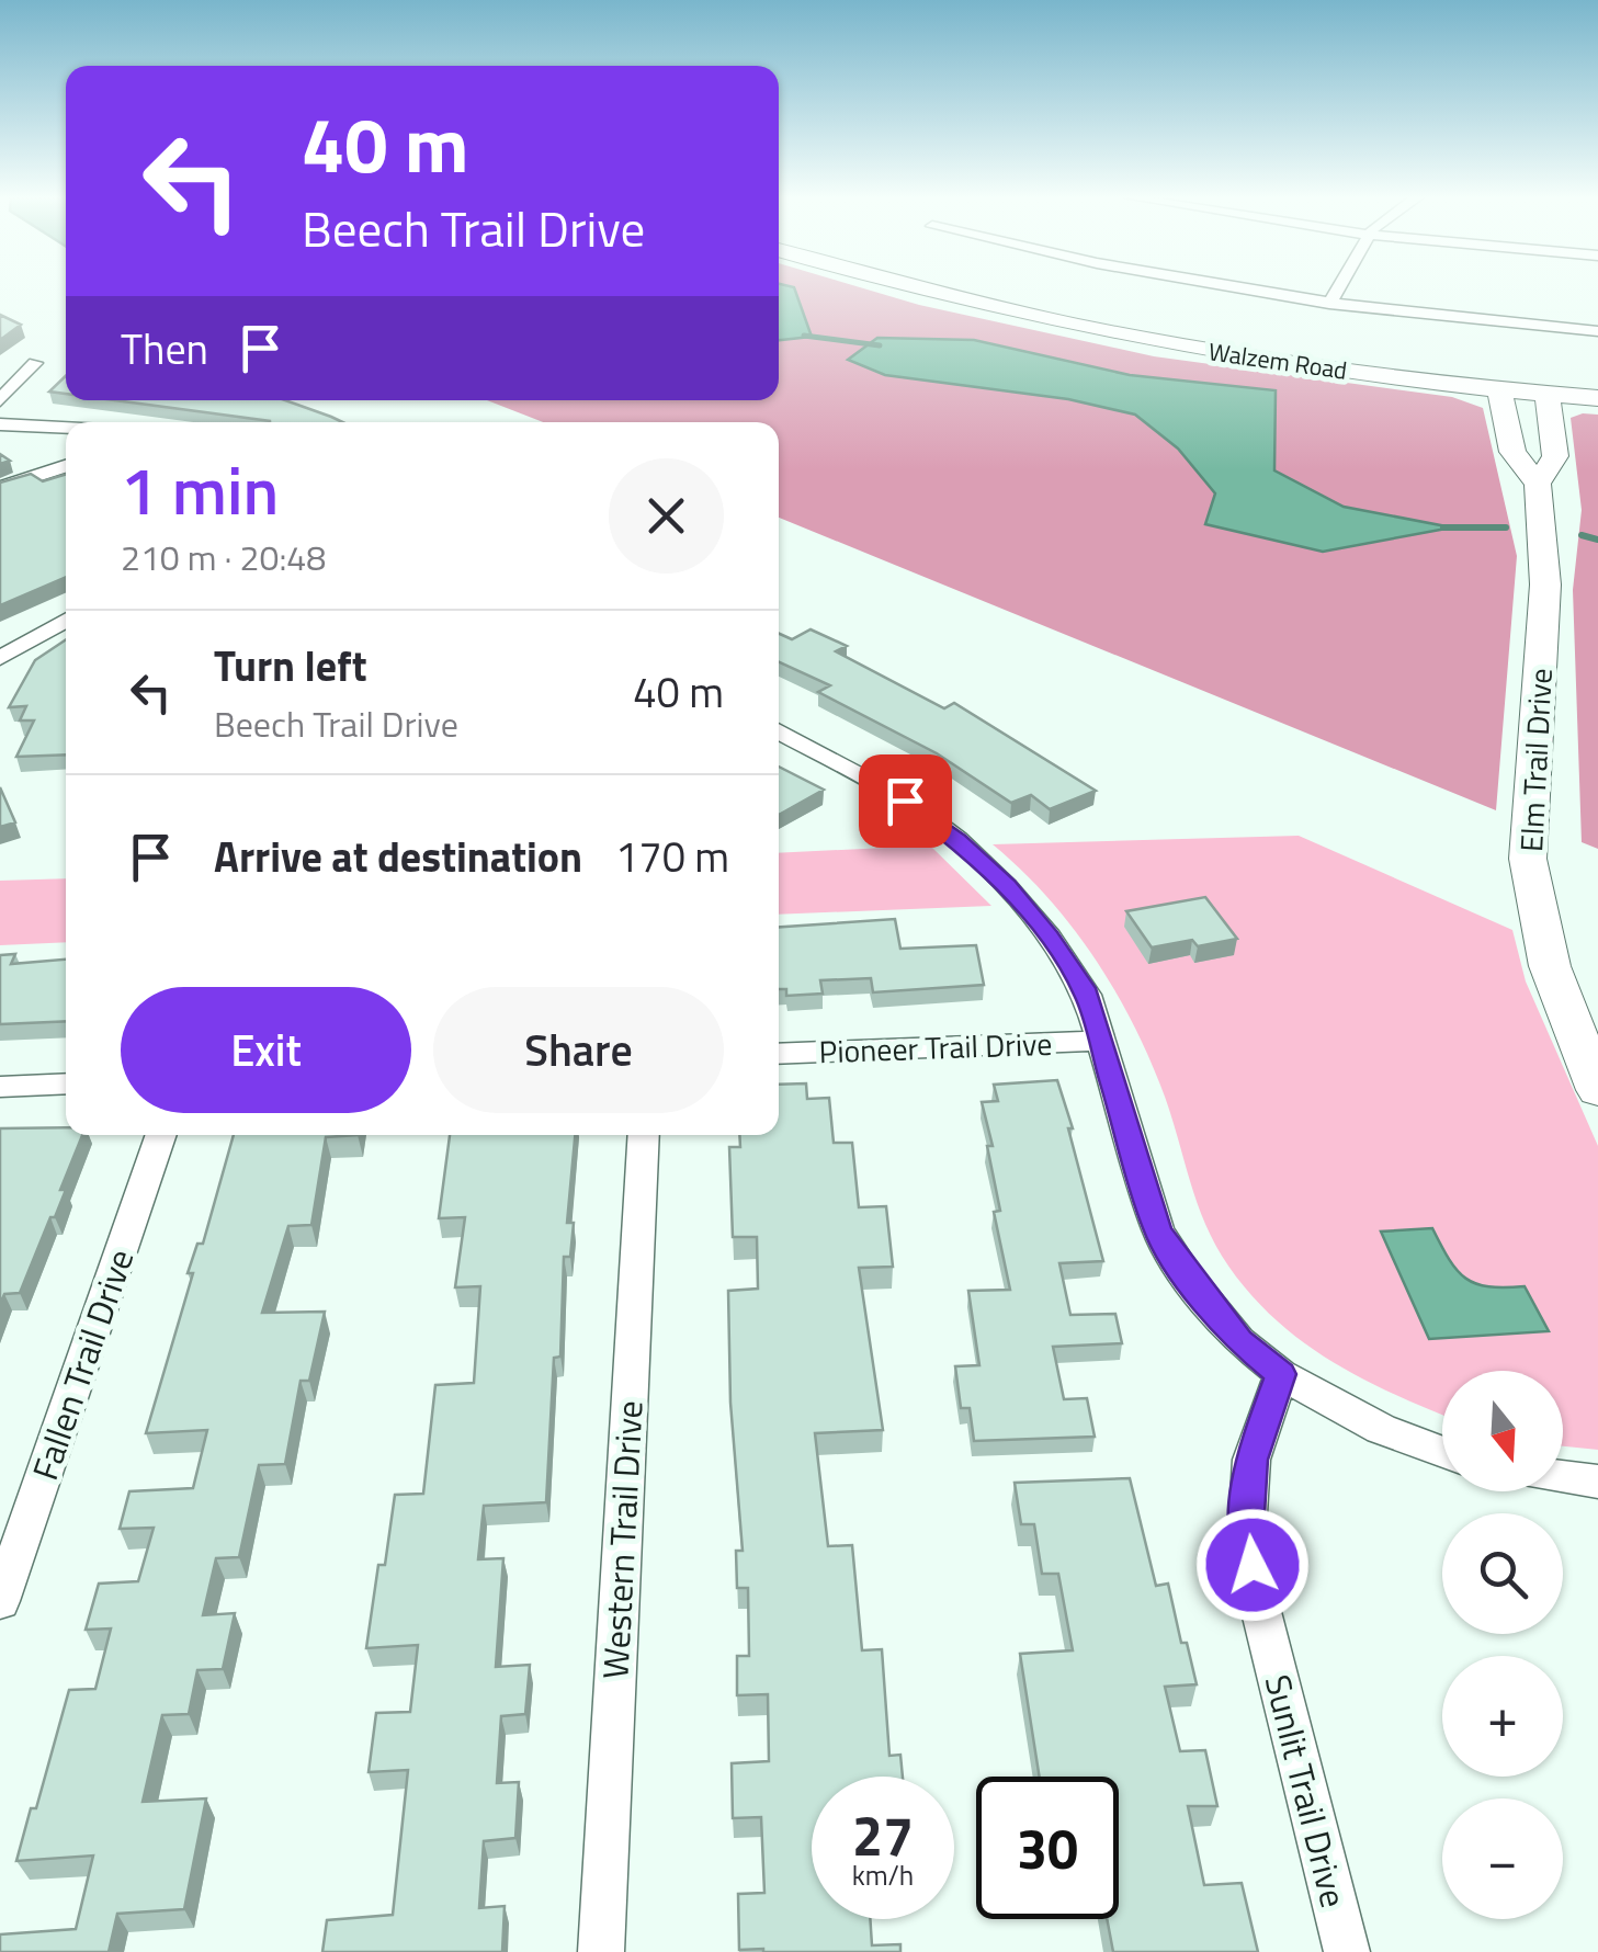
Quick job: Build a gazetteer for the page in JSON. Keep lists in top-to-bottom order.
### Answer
{
  "streets": {
    "street": [
      "Walzem Road",
      "Elm Trail Drive",
      "Pioneer Trail Drive",
      "Fallen Trail Drive",
      "Western Trail Drive",
      "Sunlit Trail Drive"
    ]
  },
  "crossings": [
    ["Walzem Road", "Elm Trail Drive"]
  ],
  "north": "bottom",
  "page": {
    "turn": ["40 m", "Beech Trail Drive"],
    "then": "Then",
    "heading": ["1 min", "210 m · 20:48"],
    "list": [
      {
        "name": "Turn left",
        "note": "Beech Trail Drive",
        "value": "40 m"
      },
      {
        "name": "Arrive at destination",
        "value": "170 m"
      }
    ],
    "buttons": ["Exit", "Share"],
    "map_buttons": ["+", "−"],
    "speed": "27 km/h",
    "limit": "30"
  }
}
